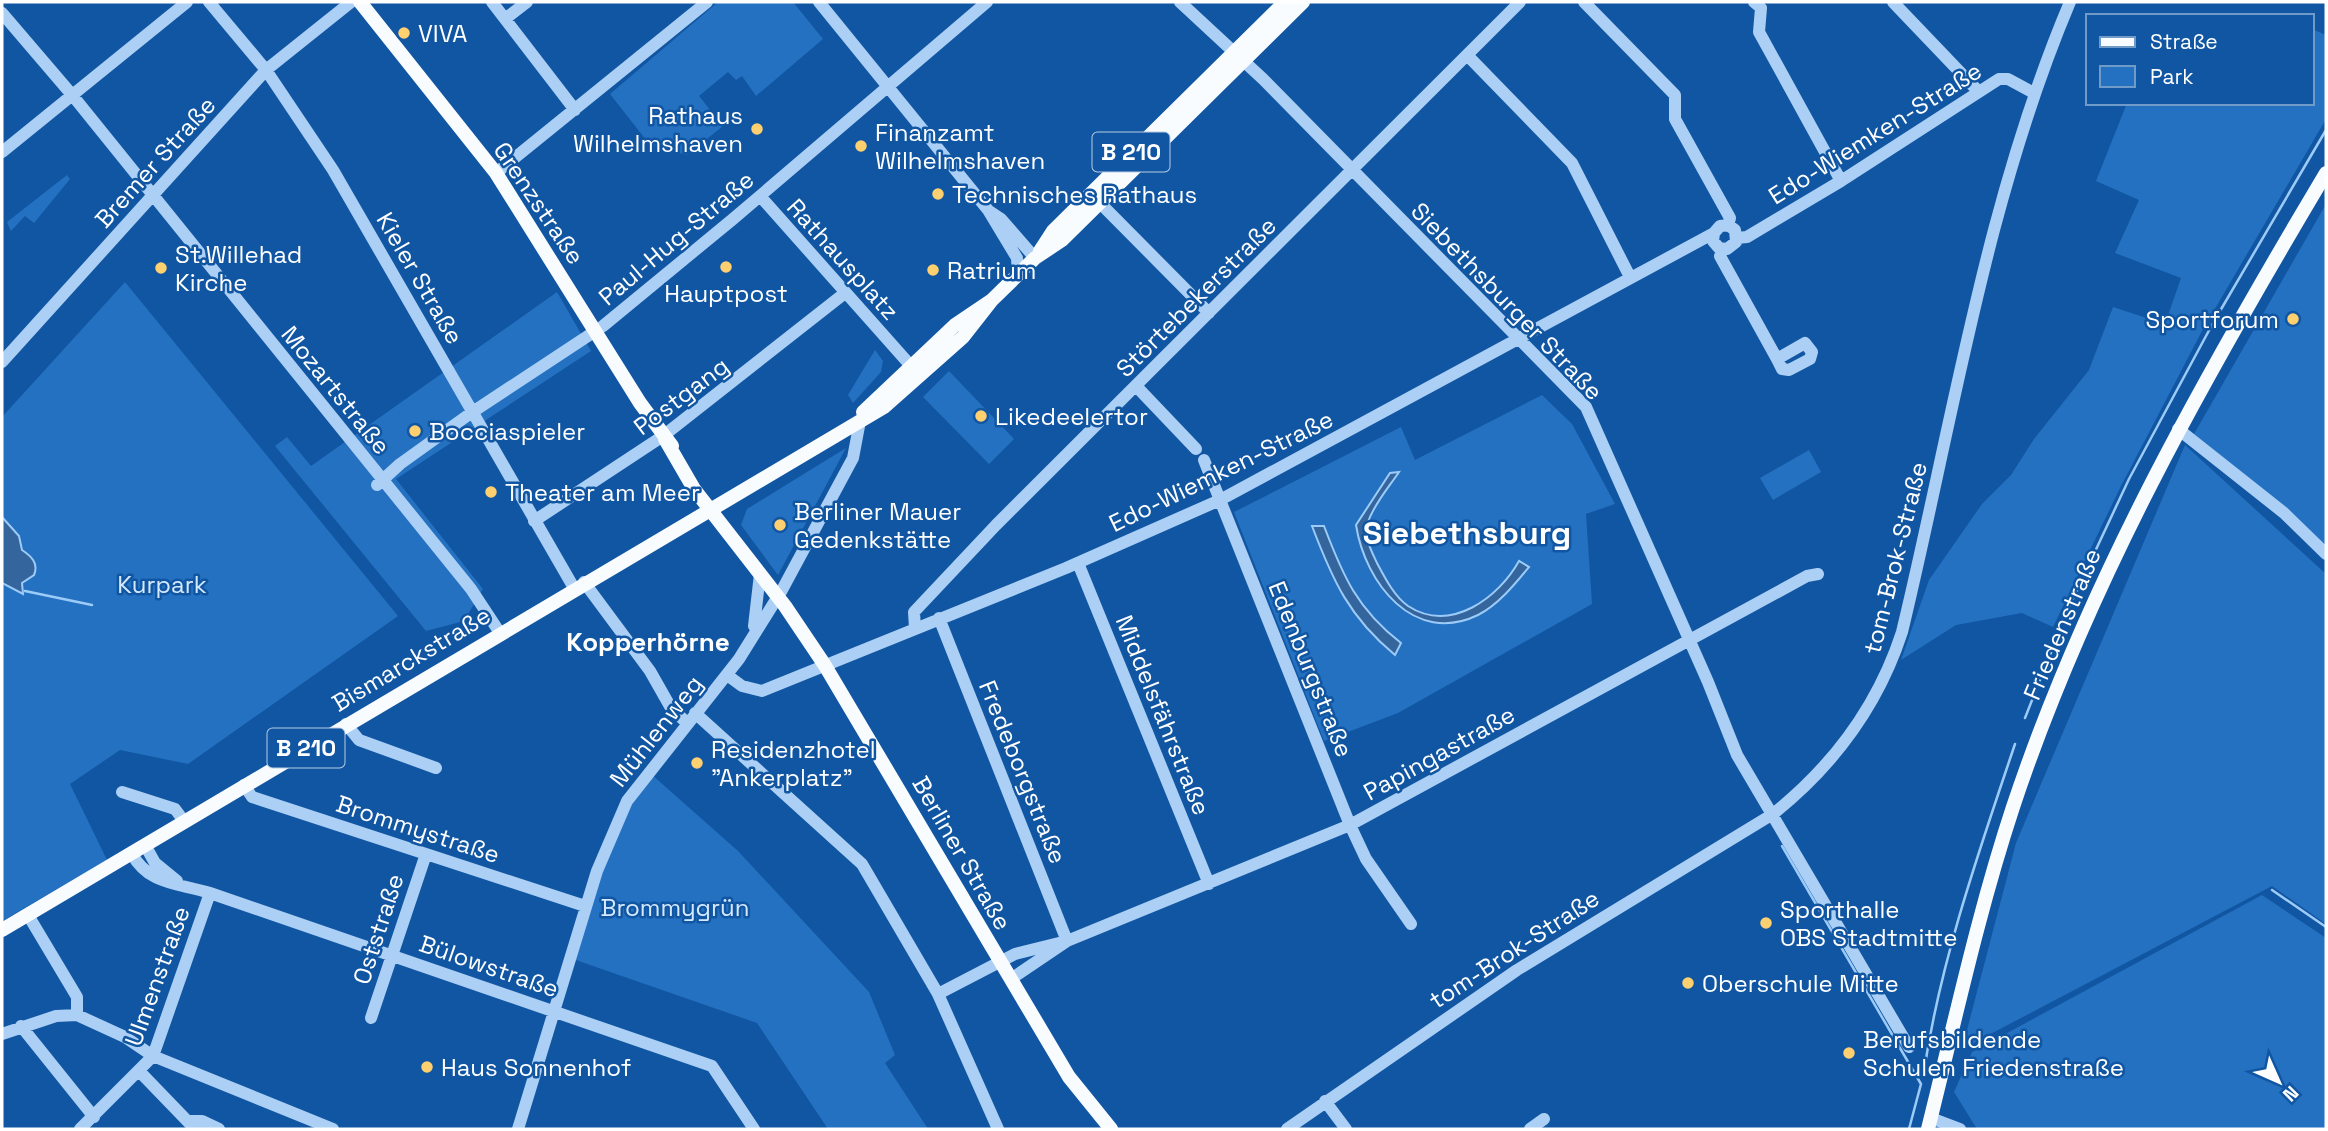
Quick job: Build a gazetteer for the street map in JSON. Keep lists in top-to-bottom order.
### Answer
{
  "streets": {
    "main road": [
      "B 210",
      "Grenzstraße",
      "Friedenstraße",
      "Bismarckstraße",
      "Berliner Straße"
    ],
    "street": [
      "Edo-Wiemken-Straße",
      "Bremer Straße",
      "Paul-Hug-Straße",
      "Rathausplatz",
      "Kieler Straße",
      "Störtebekerstraße",
      "Siebethsburger Straße",
      "Mozartstraße",
      "Postgang",
      "tom-Brok-Straße",
      "Edenburgstraße",
      "Middelsfährstraße",
      "Mühlenweg",
      "Papingastraße",
      "Fredeborgstraße",
      "Brommystraße",
      "Oststraße",
      "Bülowstraße",
      "Ulmenstraße"
    ]
  },
  "crossings": [
    ["Edo-Wiemken-Straße", "Störtebekerstraße"],
    ["Edo-Wiemken-Straße", "Siebethsburger Straße"],
    ["Edo-Wiemken-Straße", "tom-Brok-Straße"],
    ["Edo-Wiemken-Straße", "Edenburgstraße"],
    ["Edo-Wiemken-Straße", "Middelsfährstraße"],
    ["Edo-Wiemken-Straße", "Mühlenweg"],
    ["Edo-Wiemken-Straße", "Fredeborgstraße"],
    ["Edo-Wiemken-Straße", "Berliner Straße"],
    ["Bremer Straße", "Kieler Straße"],
    ["Bremer Straße", "Mozartstraße"],
    ["Grenzstraße", "Paul-Hug-Straße"],
    ["Grenzstraße", "Postgang"],
    ["Grenzstraße", "Bismarckstraße"],
    ["Grenzstraße", "Berliner Straße"],
    ["Paul-Hug-Straße", "Rathausplatz"],
    ["Paul-Hug-Straße", "Kieler Straße"],
    ["Paul-Hug-Straße", "Mozartstraße"],
    ["Rathausplatz", "Postgang"],
    ["Rathausplatz", "Bismarckstraße"],
    ["Kieler Straße", "Postgang"],
    ["Kieler Straße", "Bismarckstraße"],
    ["Kieler Straße", "Mühlenweg"],
    ["Kieler Straße", "Papingastraße"],
    ["Störtebekerstraße", "Siebethsburger Straße"],
    ["Störtebekerstraße", "Edenburgstraße"],
    ["Siebethsburger Straße", "tom-Brok-Straße"],
    ["Siebethsburger Straße", "Bismarckstraße"],
    ["Siebethsburger Straße", "Papingastraße"],
    ["Mozartstraße", "Bismarckstraße"],
    ["Bismarckstraße", "Mühlenweg"],
    ["Bismarckstraße", "Brommystraße"],
    ["Bismarckstraße", "Bülowstraße"],
    ["Edenburgstraße", "Papingastraße"],
    ["Middelsfährstraße", "Papingastraße"],
    ["Mühlenweg", "Brommystraße"],
    ["Mühlenweg", "Berliner Straße"],
    ["Mühlenweg", "Bülowstraße"],
    ["Papingastraße", "Fredeborgstraße"],
    ["Papingastraße", "Berliner Straße"],
    ["Brommystraße", "Oststraße"],
    ["Oststraße", "Bülowstraße"],
    ["Bülowstraße", "Ulmenstraße"]
  ],
  "districts": ["Siebethsburg", "Kopperhörne"],
  "parks": ["Kurpark", "Brommygrün"],
  "places": [
    "VIVA",
    "Rathaus Wilhelmshaven",
    "Finanzamt Wilhelmshaven",
    "Technisches Rathaus",
    "Hauptpost",
    "St.Willehad Kirche",
    "Ratrium",
    "Sportforum",
    "Likedeelertor",
    "Bocciaspieler",
    "Theater am Meer",
    "Berliner Mauer Gedenkstätte",
    "Residenzhotel \"Ankerplatz\"",
    "Sporthalle OBS Stadtmitte",
    "Oberschule Mitte",
    "Berufsbildende Schulen Friedenstraße",
    "Haus Sonnenhof"
  ],
  "legend": ["Straße", "Park"],
  "north": "bottom right"
}
